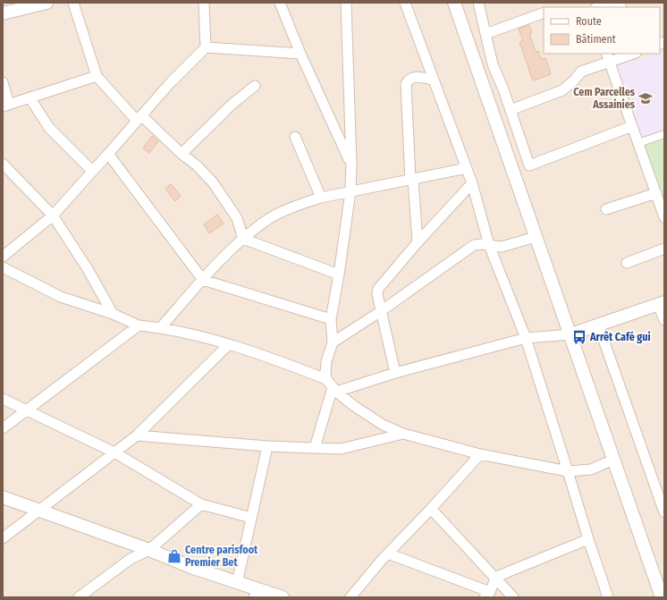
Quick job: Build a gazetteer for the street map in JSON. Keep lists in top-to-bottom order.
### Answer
{
  "places": {
    "school or university": ["Cem Parcelles Assainies"],
    "bus stop": ["Arrêt Café gui"],
    "shop": ["Centre parisfoot Premier Bet"]
  },
  "legend": ["Route", "Bâtiment"]
}
